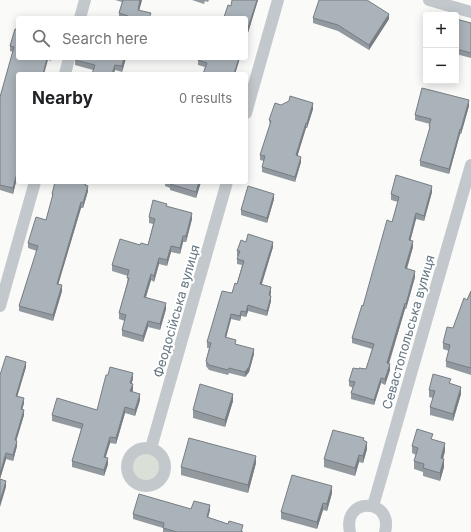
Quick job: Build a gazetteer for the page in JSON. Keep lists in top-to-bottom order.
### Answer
{
  "streets": {
    "street": ["Феодосійська вулиця", "Севастопольська вулиця"]
  },
  "page": {
    "map_buttons": ["+", "−"],
    "search": "Search here",
    "heading": ["Nearby", "0 results"]
  }
}
